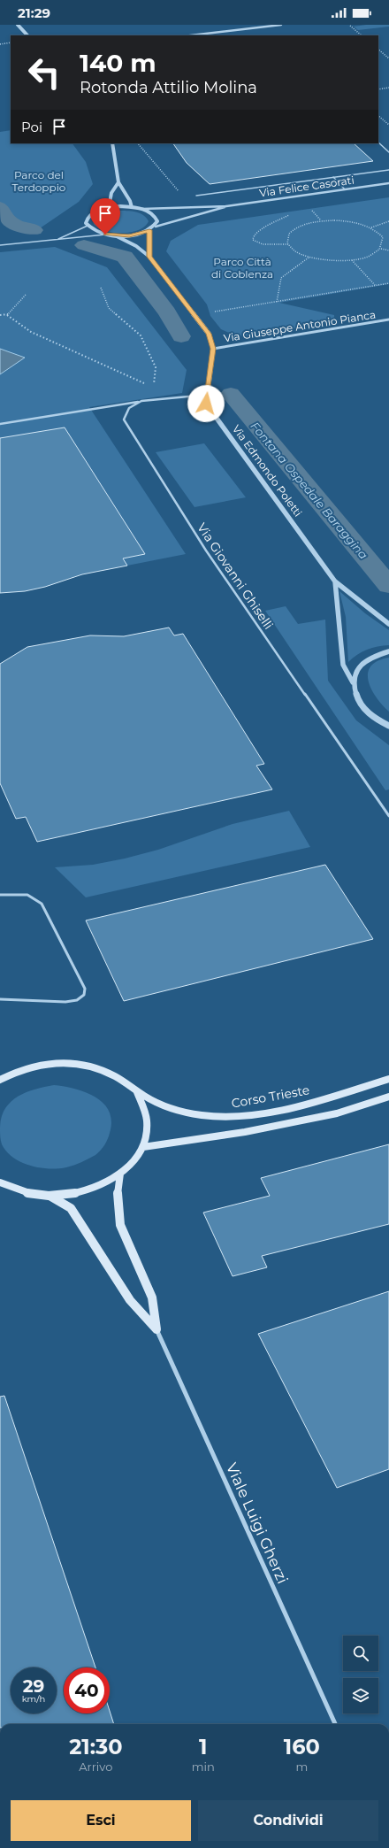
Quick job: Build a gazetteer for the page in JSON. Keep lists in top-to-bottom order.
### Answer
{
  "streets": {
    "main road": ["Corso Trieste"],
    "street": [
      "Via Felice Casorati",
      "Via Giuseppe Antonio Pianca",
      "Via Edmondo Poletti",
      "Viale Luigi Gherzi"
    ],
    "lane": ["Via Giovanni Ghiselli"]
  },
  "crossings": [
    ["Via Giuseppe Antonio Pianca", "Via Edmondo Poletti"]
  ],
  "water": ["Fontana Ospedale Baraggina"],
  "parks": ["Parco del Terdoppio", "Parco Città di Coblenza"],
  "page": {
    "status": "21:29",
    "turn": ["140 m", "Rotonda Attilio Molina"],
    "then": "Poi",
    "speed": "29 km/h",
    "limit": "40",
    "eta": [
      "21:30",
      "Arrivo",
      "1",
      "min",
      "160",
      "m"
    ],
    "buttons": ["Esci", "Condividi"]
  }
}
